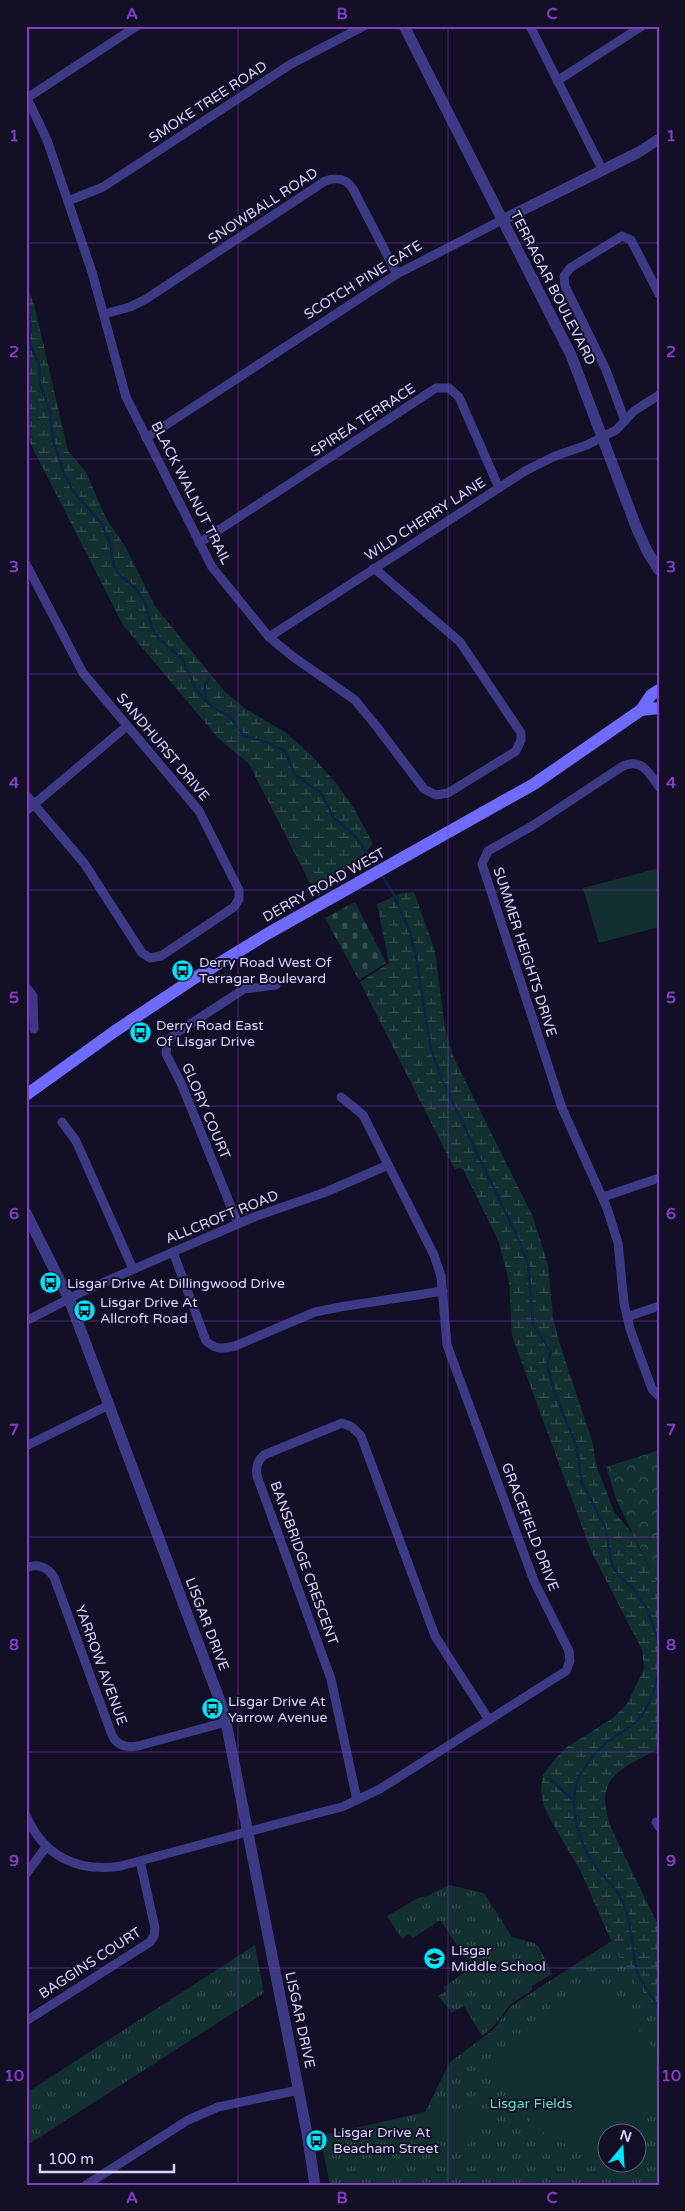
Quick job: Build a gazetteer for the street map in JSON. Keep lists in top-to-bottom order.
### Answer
{
  "streets": {
    "main road": ["DERRY ROAD WEST"],
    "street": [
      "SMOKE TREE ROAD",
      "SNOWBALL ROAD",
      "SCOTCH PINE GATE",
      "TERRAGAR BOULEVARD",
      "SPIREA TERRACE",
      "BLACK WALNUT TRAIL",
      "WILD CHERRY LANE",
      "SANDHURST DRIVE",
      "SUMMER HEIGHTS DRIVE",
      "GLORY COURT",
      "ALLCROFT ROAD",
      "GRACEFIELD DRIVE",
      "BANSBRIDGE CRESCENT",
      "LISGAR DRIVE",
      "YARROW AVENUE",
      "BAGGINS COURT"
    ]
  },
  "crossings": [
    ["SMOKE TREE ROAD", "BLACK WALNUT TRAIL"],
    ["SNOWBALL ROAD", "SCOTCH PINE GATE"],
    ["SNOWBALL ROAD", "BLACK WALNUT TRAIL"],
    ["SCOTCH PINE GATE", "TERRAGAR BOULEVARD"],
    ["SCOTCH PINE GATE", "BLACK WALNUT TRAIL"],
    ["TERRAGAR BOULEVARD", "WILD CHERRY LANE"],
    ["SPIREA TERRACE", "BLACK WALNUT TRAIL"],
    ["SPIREA TERRACE", "WILD CHERRY LANE"],
    ["BLACK WALNUT TRAIL", "WILD CHERRY LANE"],
    ["GLORY COURT", "ALLCROFT ROAD"],
    ["ALLCROFT ROAD", "GRACEFIELD DRIVE"],
    ["ALLCROFT ROAD", "LISGAR DRIVE"],
    ["GRACEFIELD DRIVE", "BANSBRIDGE CRESCENT"],
    ["GRACEFIELD DRIVE", "LISGAR DRIVE"],
    ["GRACEFIELD DRIVE", "BAGGINS COURT"],
    ["LISGAR DRIVE", "YARROW AVENUE"]
  ],
  "parks": ["Lisgar Fields"],
  "places": {
    "bus stop": [
      "Derry Road West Of Terragar Boulevard",
      "Derry Road East Of Lisgar Drive",
      "Lisgar Drive At Dillingwood Drive",
      "Lisgar Drive At Allcroft Road",
      "Lisgar Drive At Yarrow Avenue",
      "Lisgar Drive At Beacham Street"
    ],
    "school or university": ["Lisgar Middle School"]
  },
  "scale_bar": "100 m",
  "north": "top",
  "grid": {
    "columns": ["A", "B", "C"],
    "rows": [
      "1",
      "2",
      "3",
      "4",
      "5",
      "6",
      "7",
      "8",
      "9",
      "10"
    ]
  }
}
